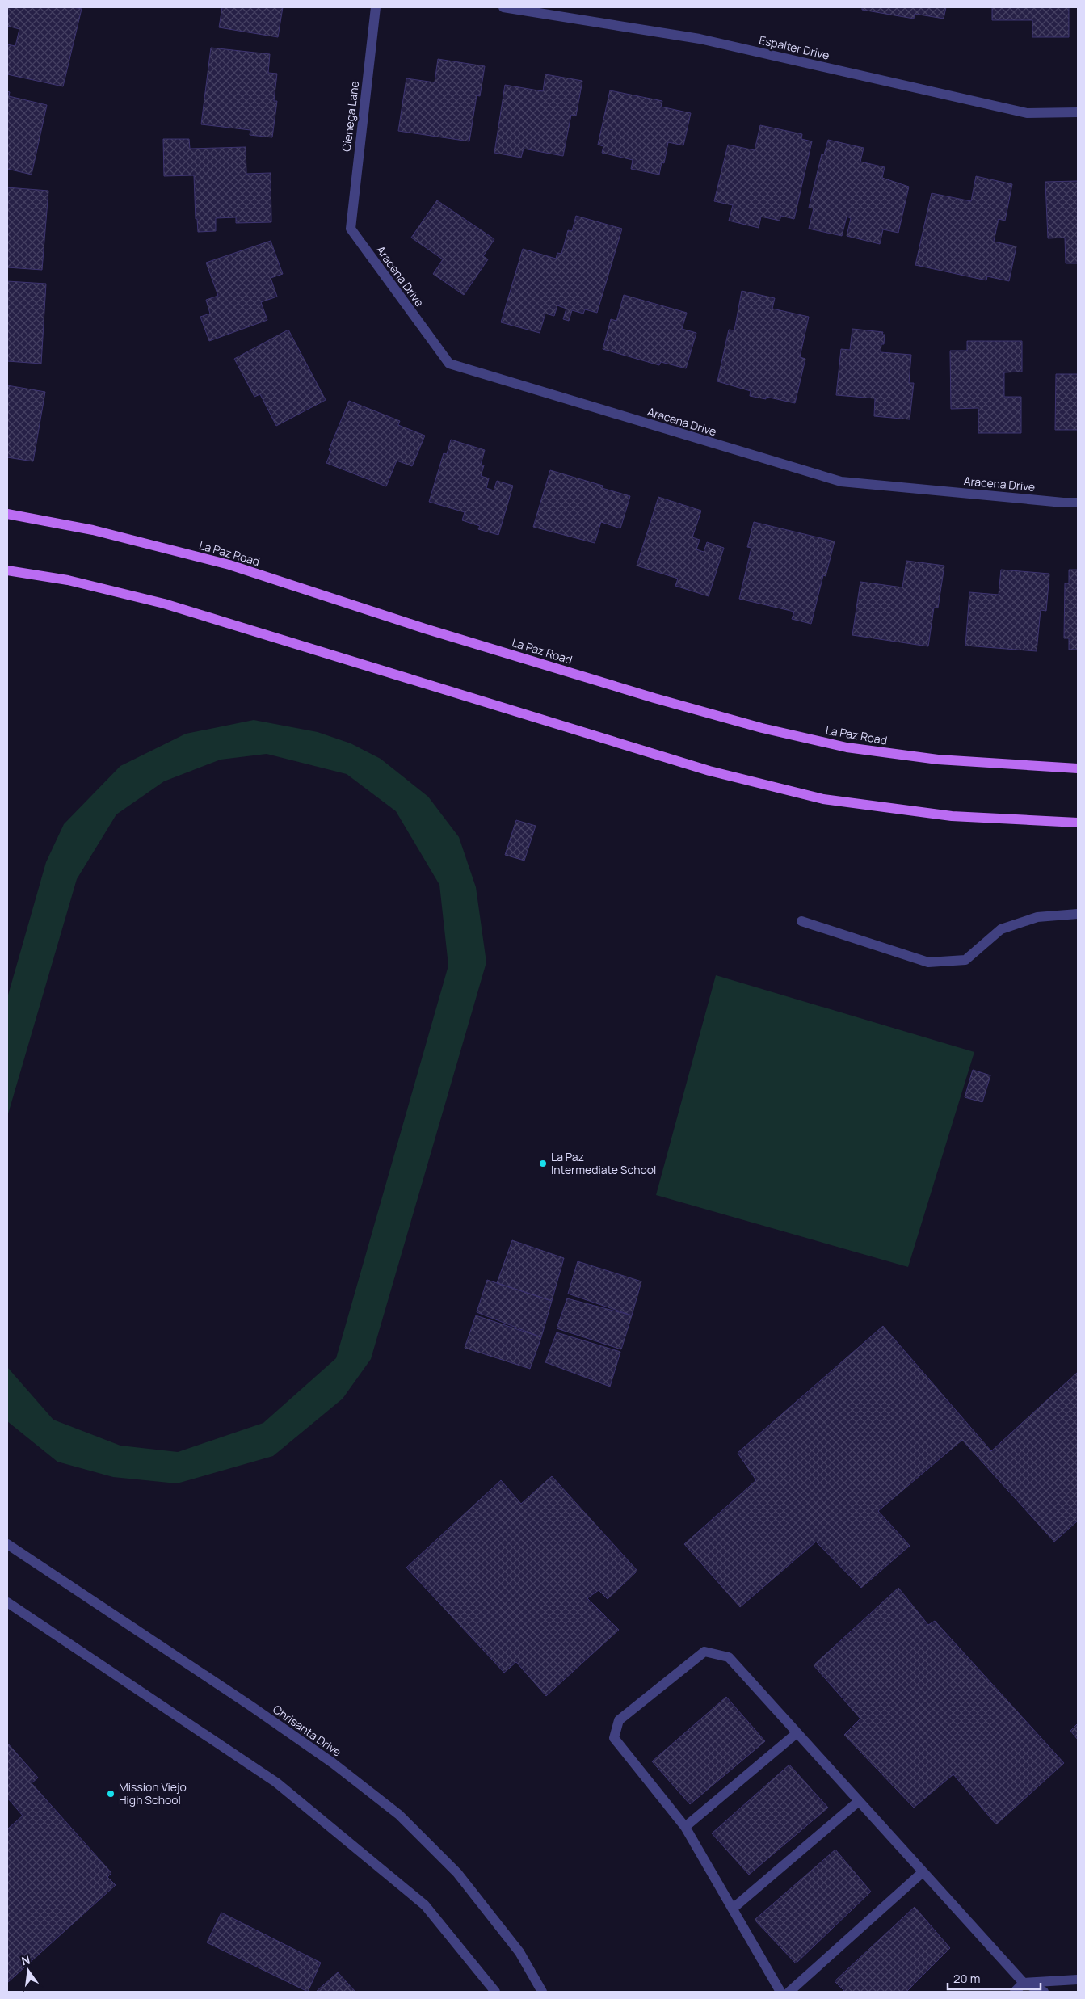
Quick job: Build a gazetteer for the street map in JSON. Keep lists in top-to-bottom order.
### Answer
{
  "streets": {
    "main road": ["La Paz Road"],
    "street": [
      "Espalter Drive",
      "Cienega Lane",
      "Aracena Drive",
      "Chrisanta Drive"
    ]
  },
  "crossings": [
    ["Cienega Lane", "Aracena Drive"]
  ],
  "places": ["La Paz Intermediate School", "Mission Viejo High School"],
  "scale_bar": "20 m",
  "north": "top"
}
